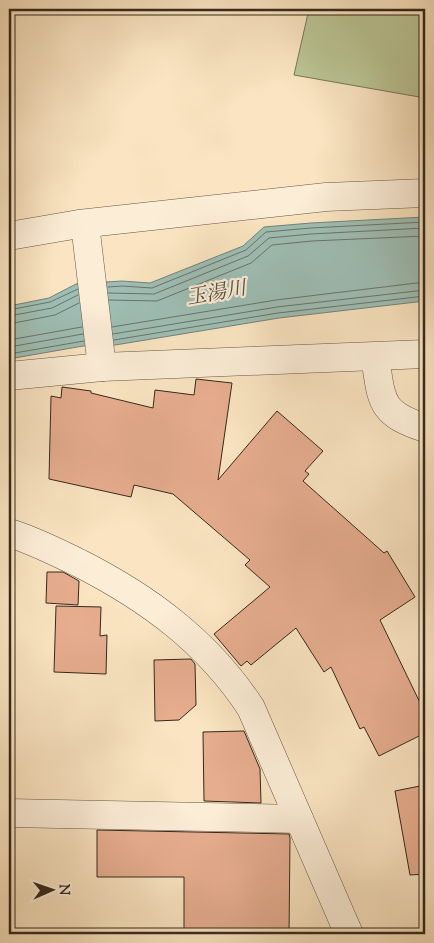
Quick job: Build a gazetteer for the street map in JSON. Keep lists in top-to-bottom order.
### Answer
{
  "water": ["玉湯川"],
  "north": "right"
}
